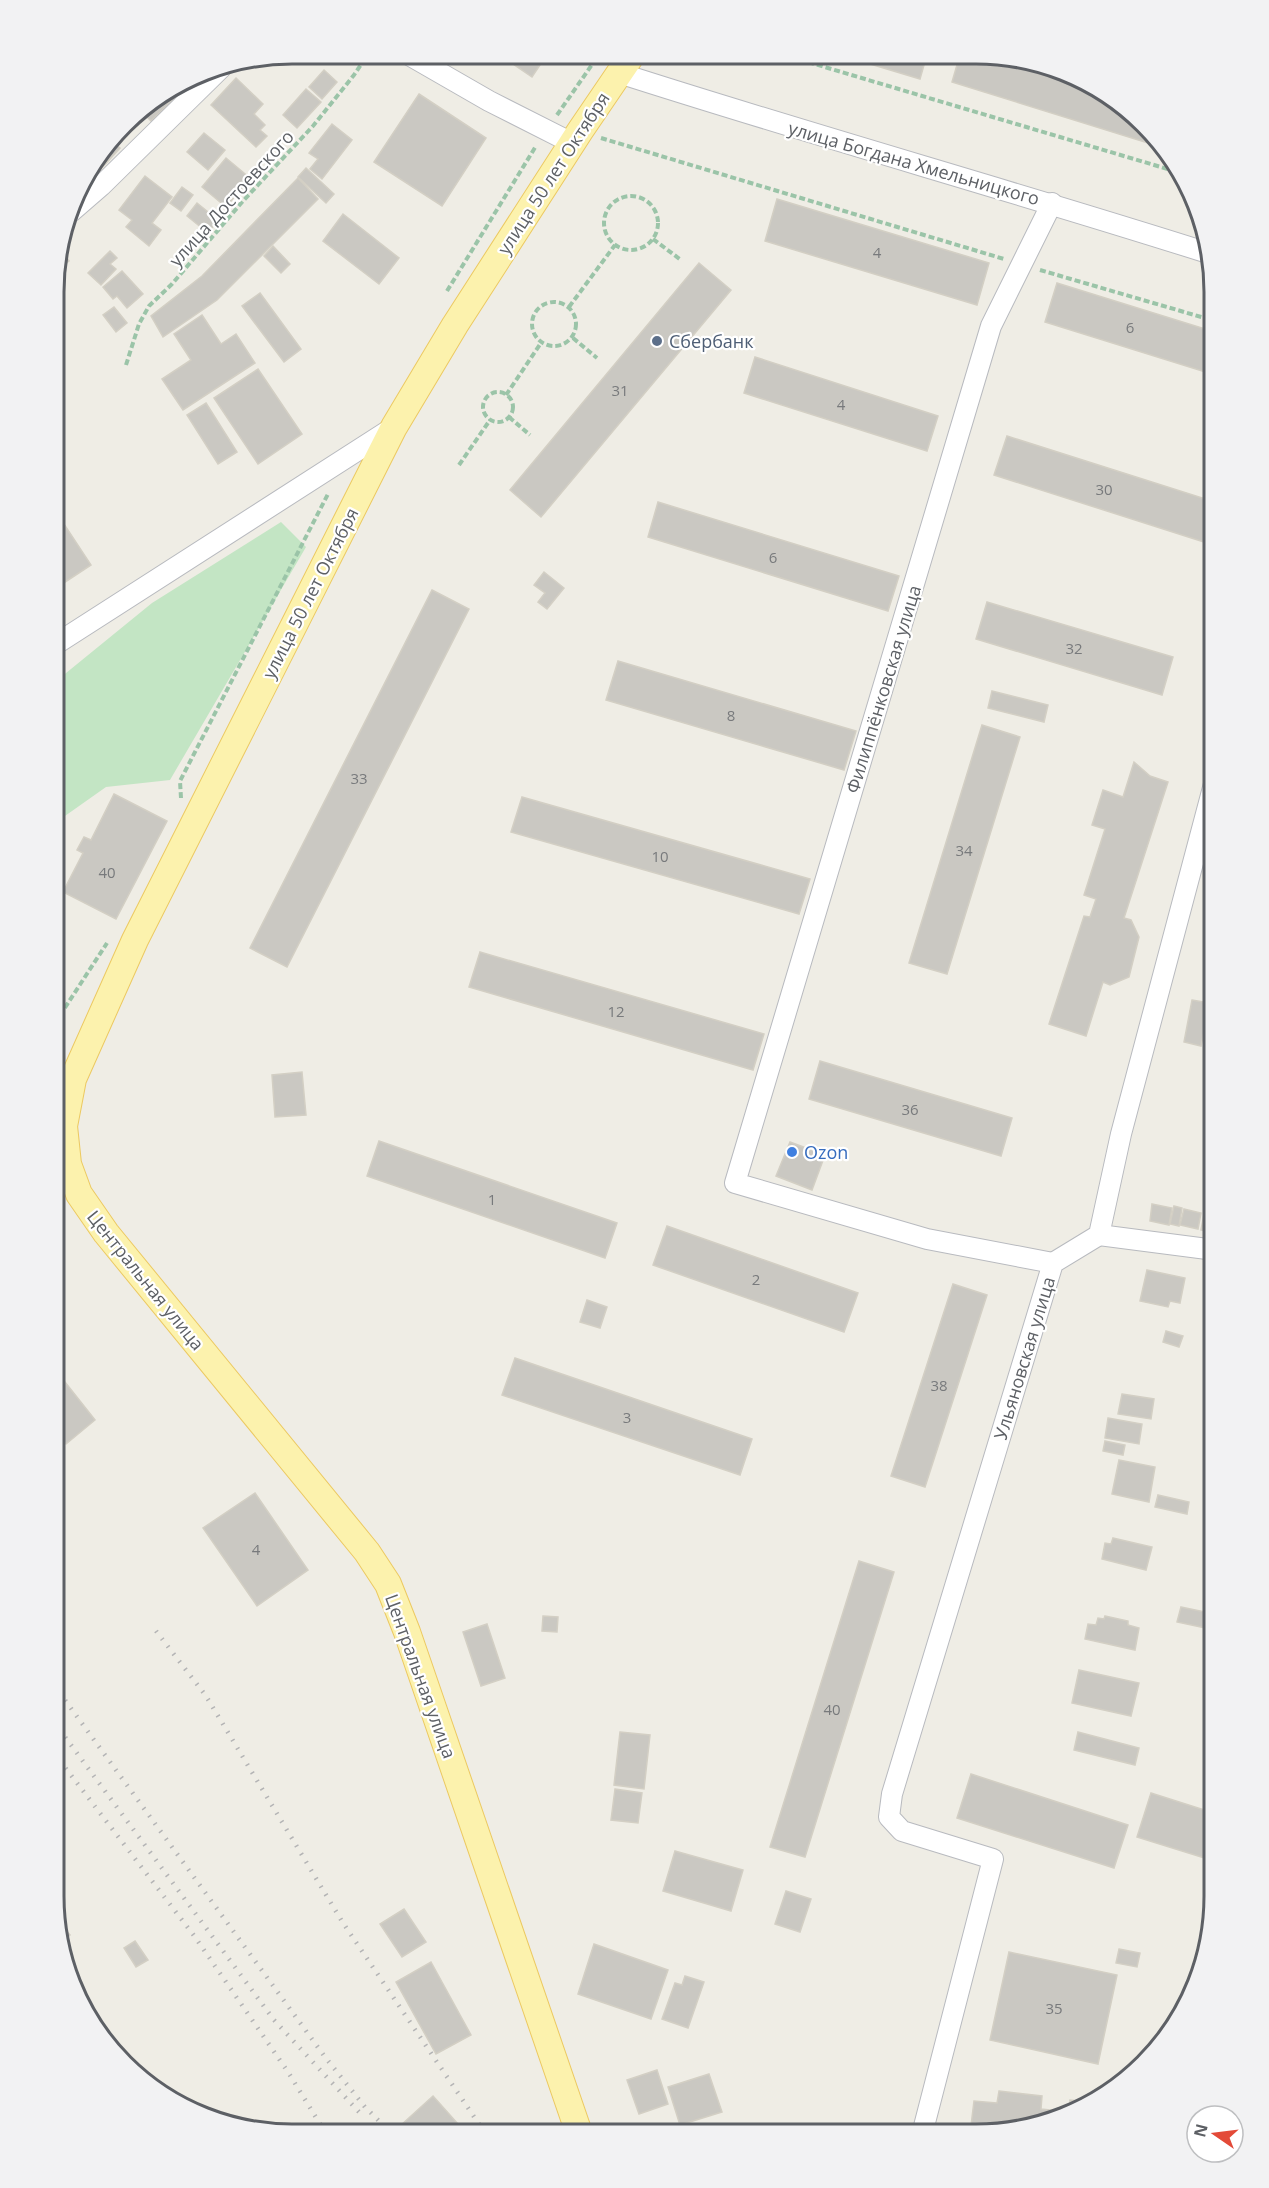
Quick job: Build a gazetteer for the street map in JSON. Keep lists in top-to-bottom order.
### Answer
{
  "streets": {
    "main road": ["улица 50 лет Октября", "Центральная улица"],
    "street": ["улица Богдана Хмельницкого", "Филиппёнковская улица", "Ульяновская улица"],
    "path": ["улица Достоевского"]
  },
  "crossings": [
    ["улица Богдана Хмельницкого", "улица 50 лет Октября"],
    ["улица Богдана Хмельницкого", "Филиппёнковская улица"],
    ["Филиппёнковская улица", "Ульяновская улица"]
  ],
  "places": ["Сбербанк", "Ozon"],
  "house_numbers": [
    "4",
    "6",
    "31",
    "4",
    "30",
    "6",
    "32",
    "8",
    "33",
    "34",
    "10",
    "40",
    "12",
    "36",
    "1",
    "2",
    "38",
    "3",
    "4",
    "40",
    "35"
  ],
  "north": "left"
}
